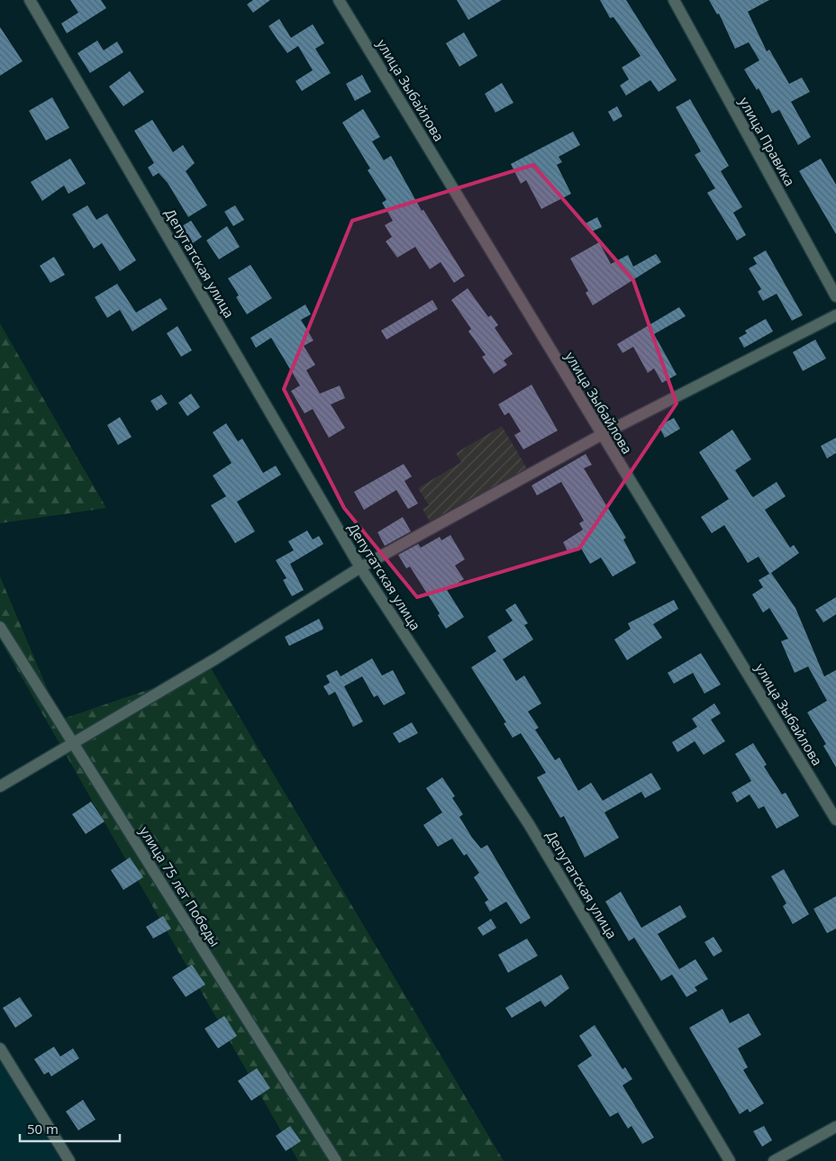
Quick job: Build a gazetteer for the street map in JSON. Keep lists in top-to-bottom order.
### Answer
{
  "streets": {
    "street": [
      "улица Зыбайлова",
      "улица Правика",
      "Депутатская улица",
      "улица 75 лет Победы"
    ]
  },
  "scale_bar": "50 m"
}
